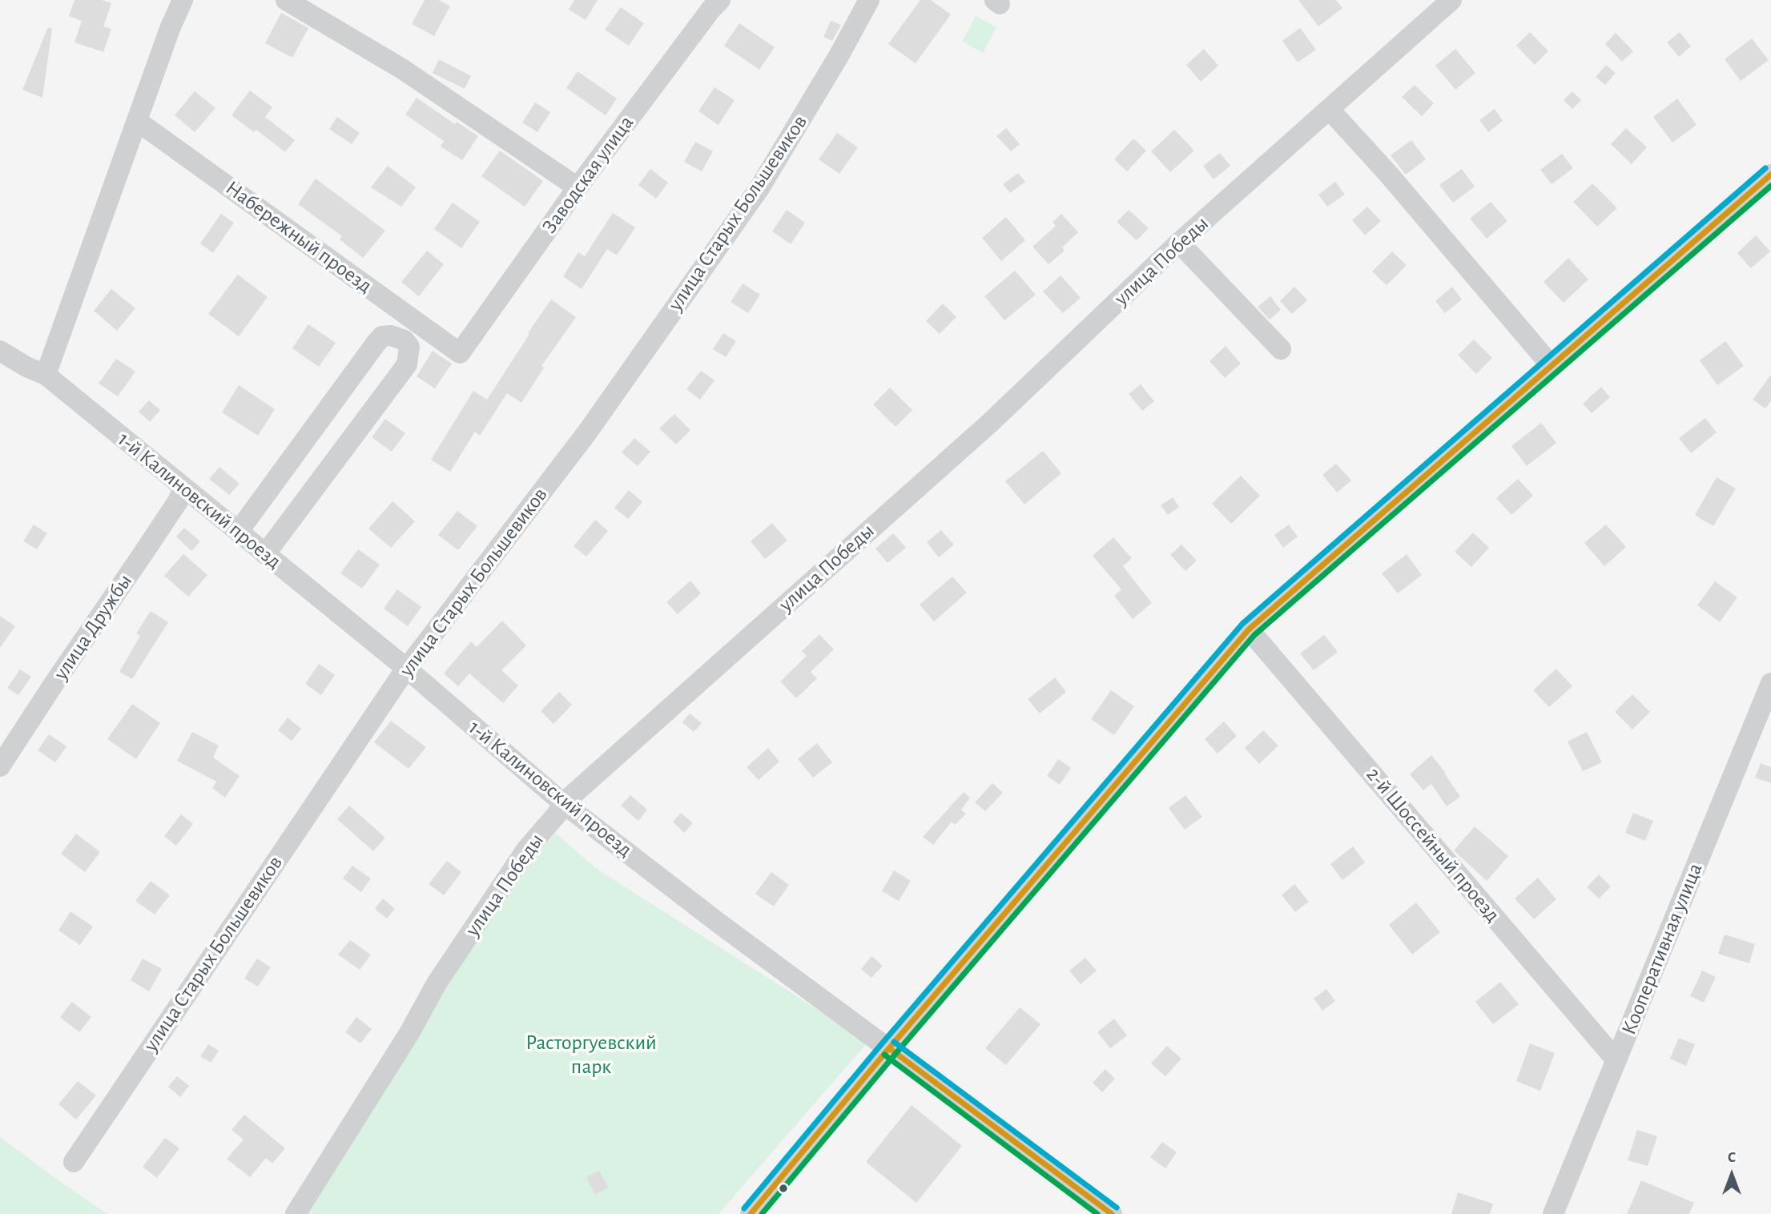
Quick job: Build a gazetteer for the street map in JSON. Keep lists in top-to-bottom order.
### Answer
{
  "streets": {
    "street": [
      "Заводская улица",
      "улица Старых Большевиков",
      "Набережный проезд",
      "улица Победы",
      "1-й Калиновский проезд",
      "улица Дружбы",
      "2-й Шоссейный проезд",
      "Кооперативная улица"
    ]
  },
  "crossings": [
    ["Заводская улица", "Набережный проезд"],
    ["улица Старых Большевиков", "1-й Калиновский проезд"],
    ["улица Победы", "1-й Калиновский проезд"],
    ["1-й Калиновский проезд", "улица Дружбы"],
    ["2-й Шоссейный проезд", "Кооперативная улица"]
  ],
  "parks": ["Расторгуевский парк"],
  "north": "top"
}
